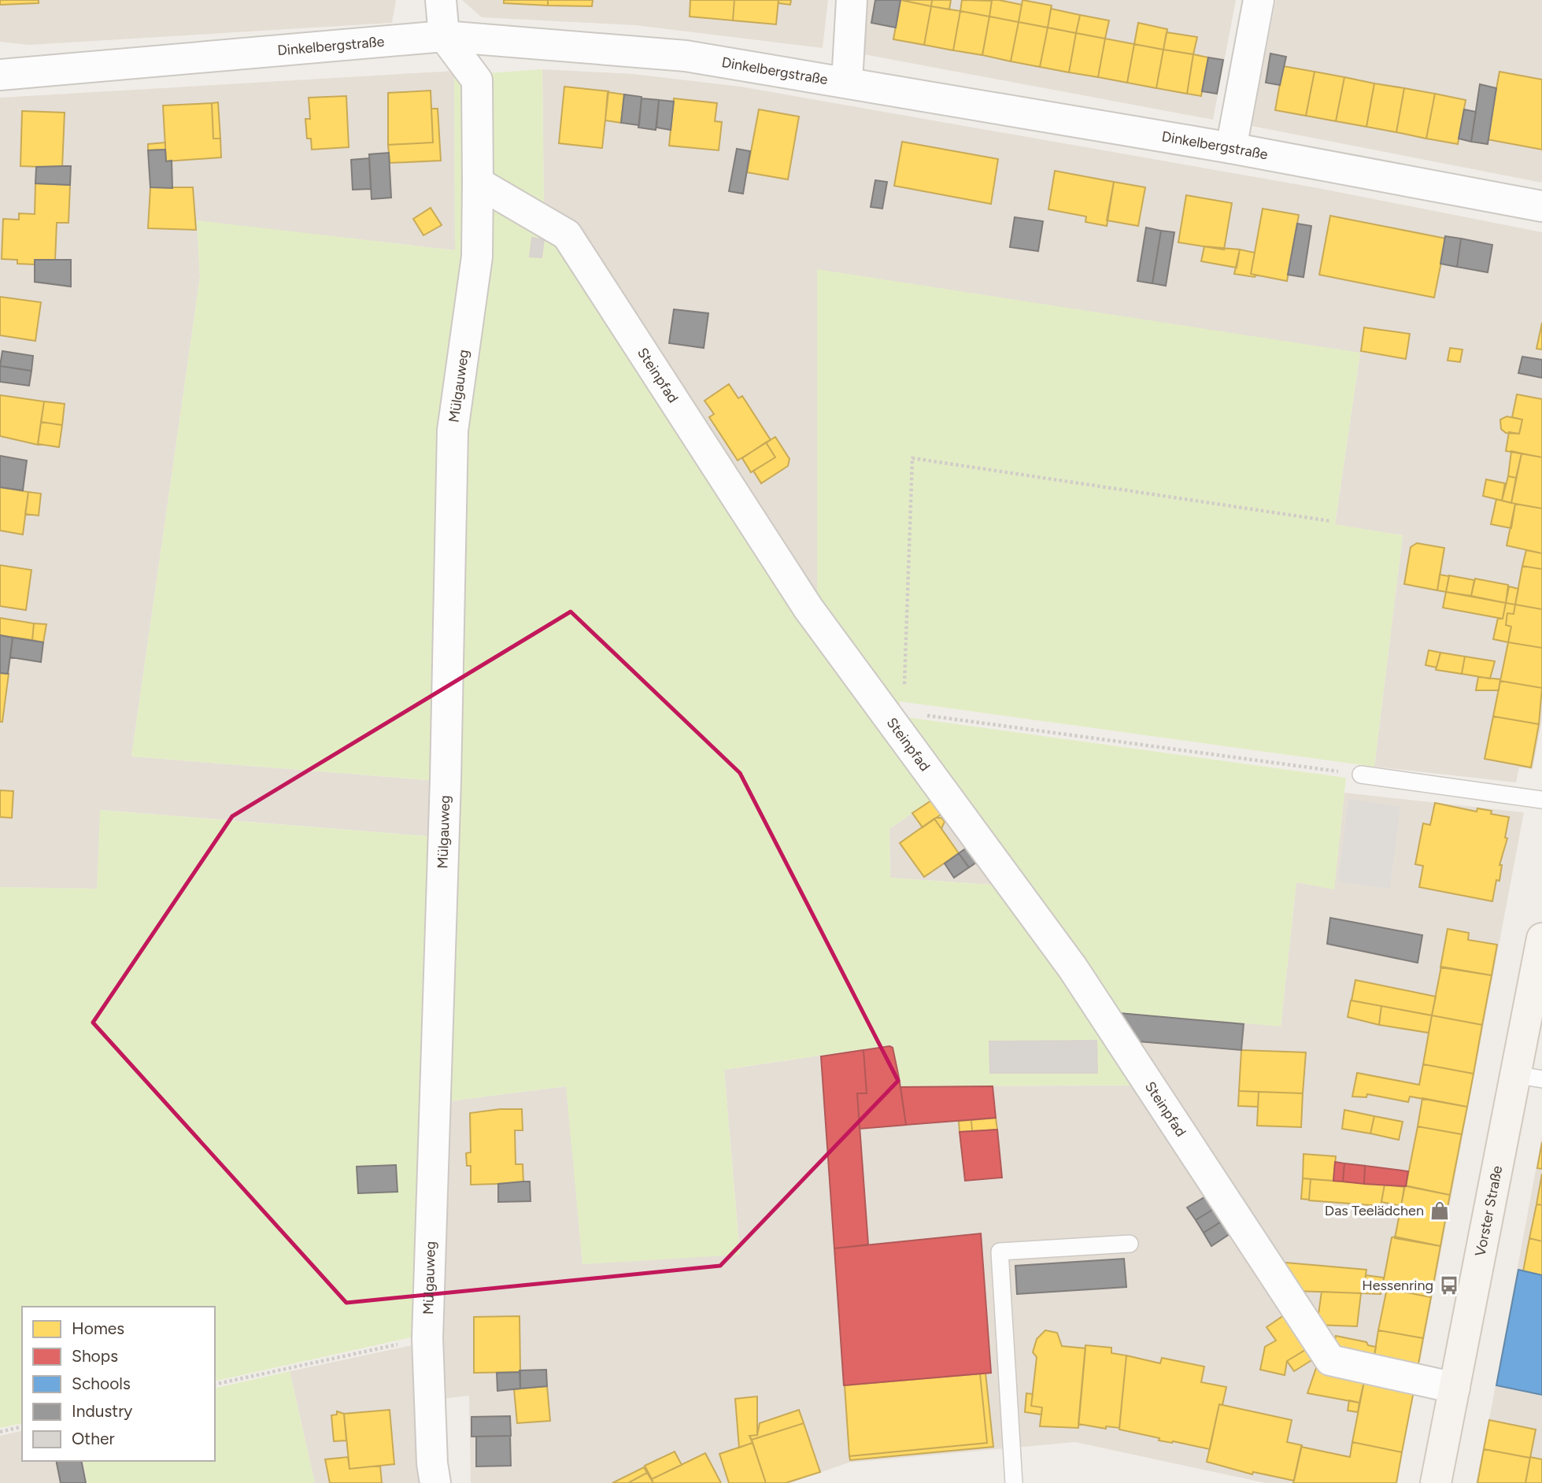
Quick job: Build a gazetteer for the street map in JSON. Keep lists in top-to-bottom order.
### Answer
{
  "streets": {
    "main road": ["Vorster Straße"],
    "street": ["Dinkelbergstraße", "Steinpfad", "Mülgauweg"]
  },
  "crossings": [
    ["Steinpfad", "Mülgauweg"],
    ["Steinpfad", "Vorster Straße"]
  ],
  "places": {
    "shop": ["Das Teelädchen"],
    "bus stop": ["Hessenring"]
  },
  "legend": [
    "Homes",
    "Shops",
    "Schools",
    "Industry",
    "Other"
  ]
}
